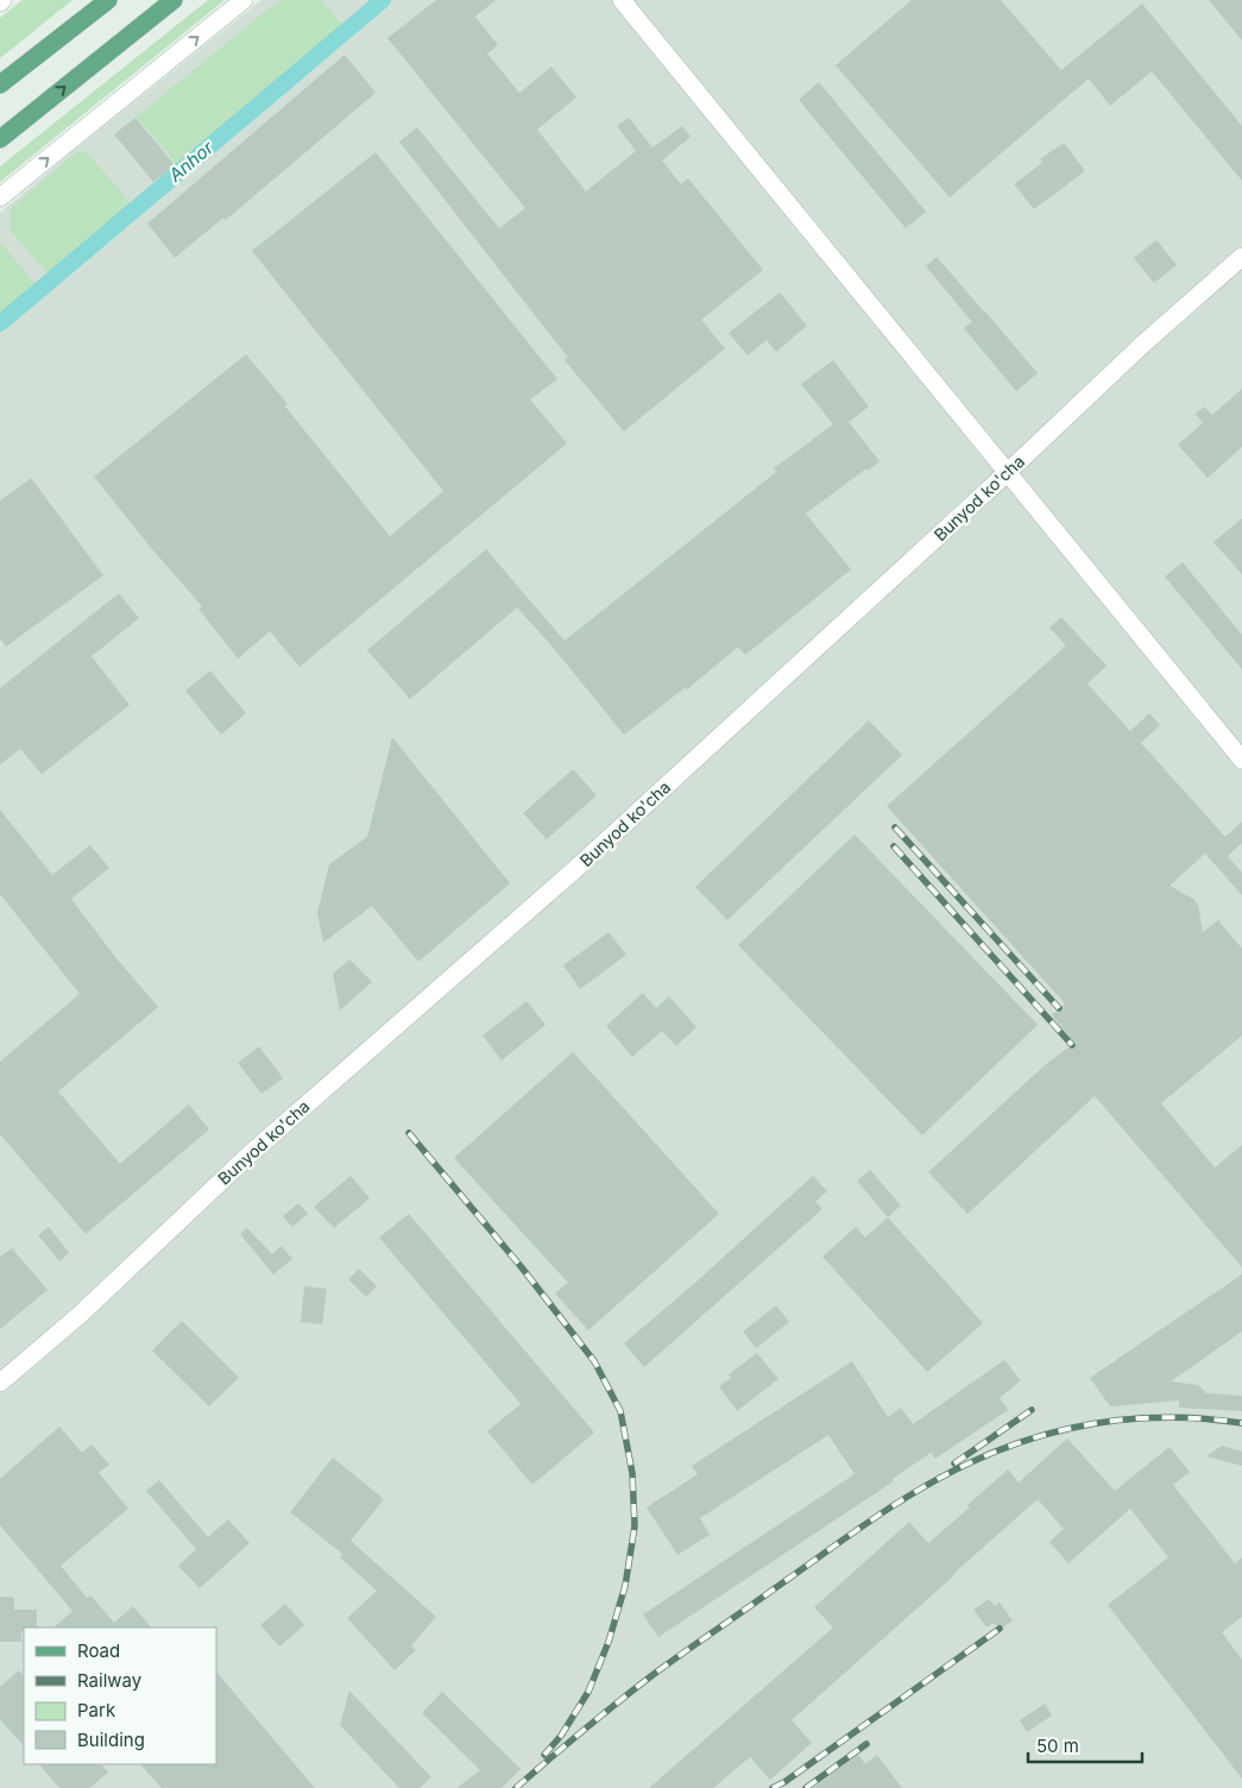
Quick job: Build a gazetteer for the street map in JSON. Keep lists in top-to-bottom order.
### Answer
{
  "streets": {
    "street": ["Bunyod ko'cha"]
  },
  "water": ["Anhor"],
  "legend": [
    "Road",
    "Railway",
    "Park",
    "Building"
  ],
  "scale_bar": "50 m"
}
